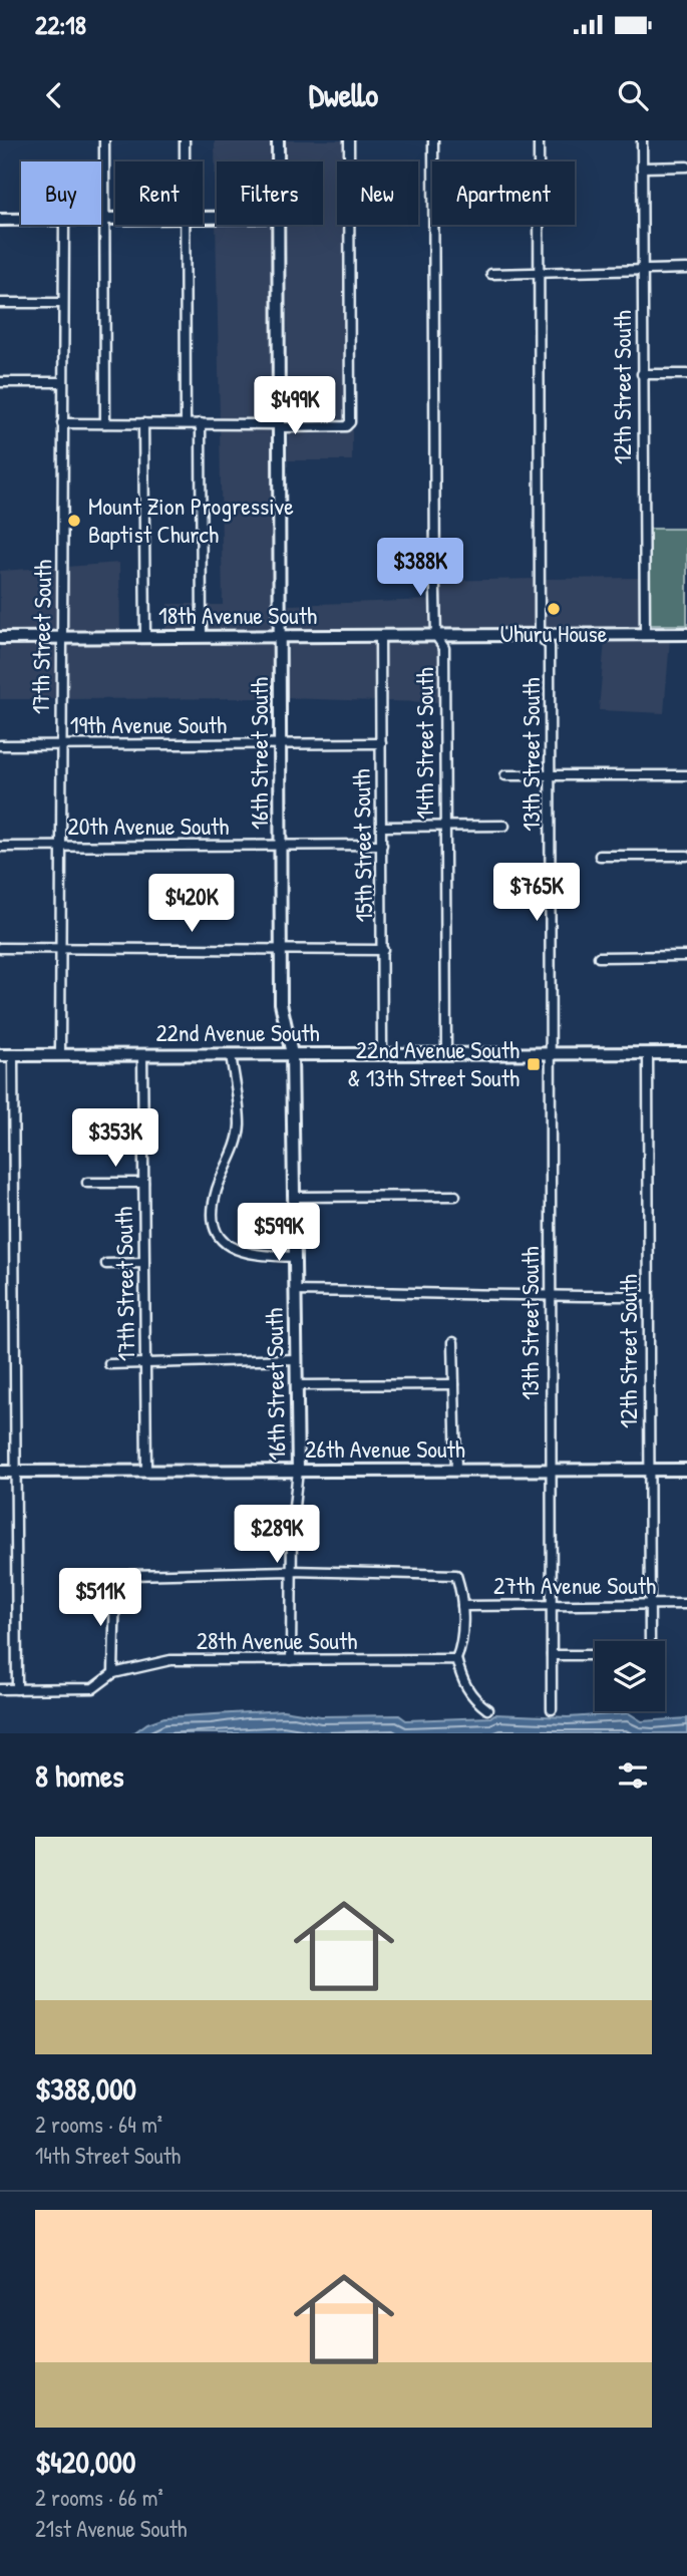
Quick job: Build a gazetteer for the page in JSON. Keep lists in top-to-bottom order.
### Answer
{
  "streets": {
    "street": [
      "12th Street South",
      "18th Avenue South",
      "17th Street South",
      "19th Avenue South",
      "14th Street South",
      "16th Street South",
      "13th Street South",
      "20th Avenue South",
      "15th Street South",
      "22nd Avenue South",
      "26th Avenue South",
      "27th Avenue South",
      "28th Avenue South"
    ]
  },
  "crossings": [
    ["12th Street South", "18th Avenue South"],
    ["12th Street South", "22nd Avenue South"],
    ["12th Street South", "26th Avenue South"],
    ["12th Street South", "27th Avenue South"],
    ["18th Avenue South", "17th Street South"],
    ["18th Avenue South", "14th Street South"],
    ["18th Avenue South", "16th Street South"],
    ["18th Avenue South", "13th Street South"],
    ["18th Avenue South", "15th Street South"],
    ["17th Street South", "19th Avenue South"],
    ["17th Street South", "20th Avenue South"],
    ["17th Street South", "22nd Avenue South"],
    ["17th Street South", "26th Avenue South"],
    ["19th Avenue South", "16th Street South"],
    ["19th Avenue South", "15th Street South"],
    ["14th Street South", "22nd Avenue South"],
    ["16th Street South", "20th Avenue South"],
    ["16th Street South", "22nd Avenue South"],
    ["16th Street South", "26th Avenue South"],
    ["16th Street South", "27th Avenue South"],
    ["16th Street South", "28th Avenue South"],
    ["13th Street South", "22nd Avenue South"],
    ["13th Street South", "26th Avenue South"],
    ["13th Street South", "27th Avenue South"],
    ["20th Avenue South", "15th Street South"],
    ["15th Street South", "22nd Avenue South"],
    ["27th Avenue South", "28th Avenue South"]
  ],
  "places": {
    "other": ["Mount Zion Progressive Baptist Church", "Uhuru House"],
    "transit": ["22nd Avenue South & 13th Street South"]
  },
  "page": {
    "status": "22:18",
    "header": "Dwello",
    "chip": [
      "Buy",
      "Rent",
      "Filters",
      "New",
      "Apartment"
    ],
    "price": [
      "$499K",
      "$388K",
      "$765K",
      "$420K",
      "$353K",
      "$599K",
      "$289K",
      "$511K"
    ],
    "heading": "8 homes",
    "list": [
      {
        "name": "$388,000",
        "note": "2 rooms · 64 m² · 14th Street South"
      },
      {
        "name": "$420,000",
        "note": "2 rooms · 66 m² · 21st Avenue South"
      }
    ]
  }
}
